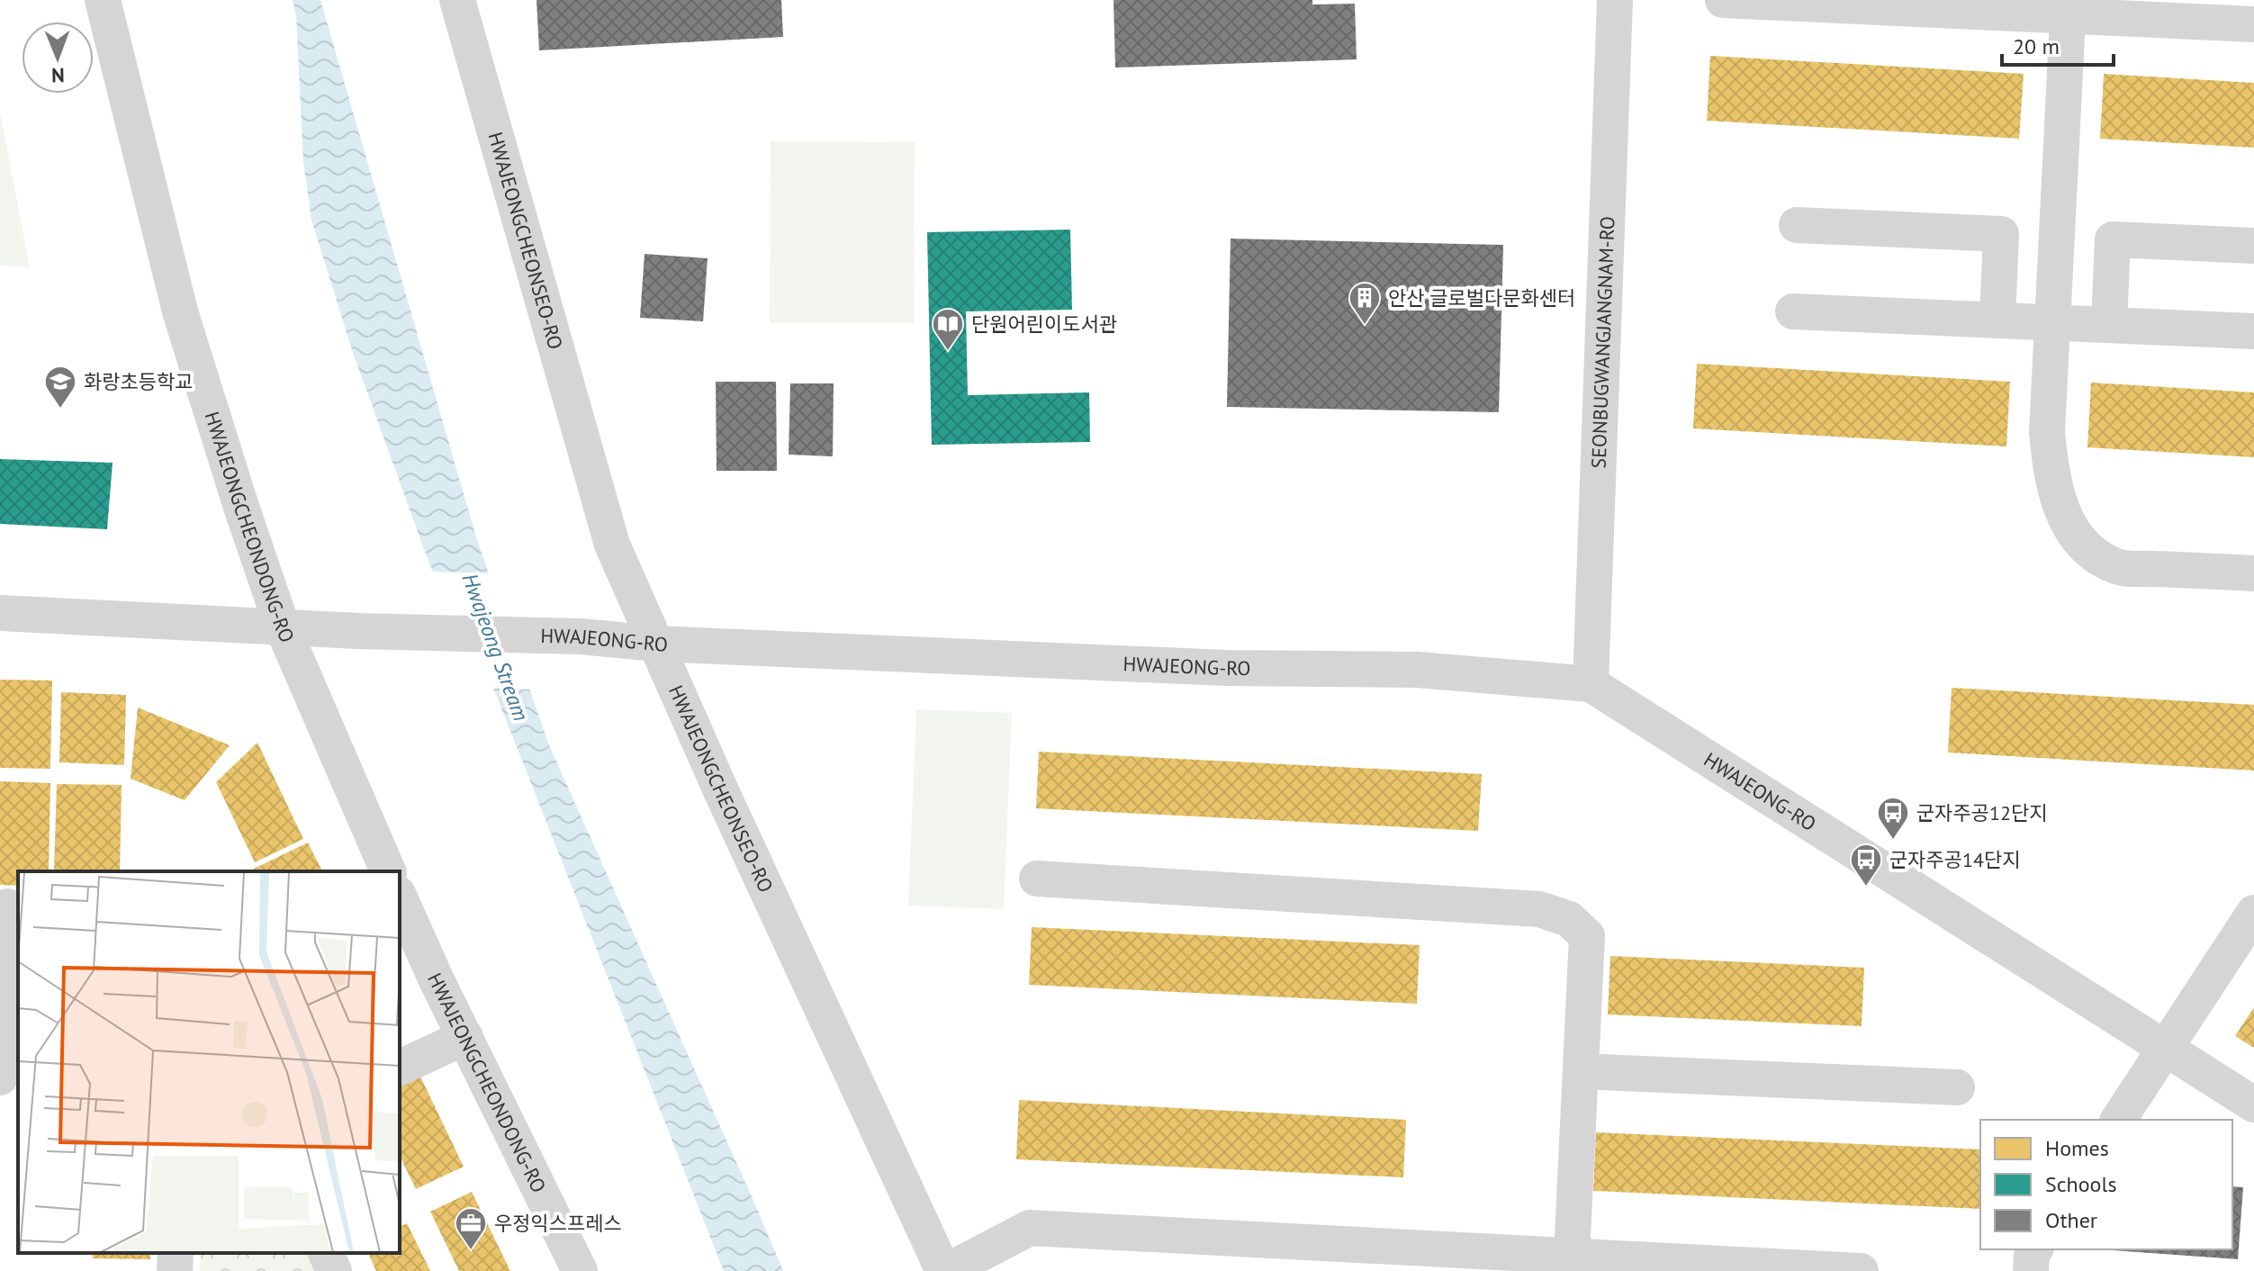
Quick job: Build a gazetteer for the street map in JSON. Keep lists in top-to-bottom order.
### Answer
{
  "streets": {
    "street": [
      "HWAJEONGCHEONSEO-RO",
      "SEONBUGWANGJANGNAM-RO",
      "HWAJEONGCHEONDONG-RO",
      "HWAJEONG-RO"
    ]
  },
  "crossings": [
    ["HWAJEONGCHEONSEO-RO", "HWAJEONG-RO"],
    ["SEONBUGWANGJANGNAM-RO", "HWAJEONG-RO"],
    ["HWAJEONGCHEONDONG-RO", "HWAJEONG-RO"]
  ],
  "water": ["Hwajeong Stream"],
  "places": {
    "building": ["안산 글로벌다문화센터"],
    "library": ["단원어린이도서관"],
    "school or university": ["화랑초등학교"],
    "bus stop": ["군자주공12단지", "군자주공14단지"],
    "office": ["우정익스프레스"]
  },
  "legend": ["Homes", "Schools", "Other"],
  "scale_bar": "20 m",
  "north": "bottom"
}
